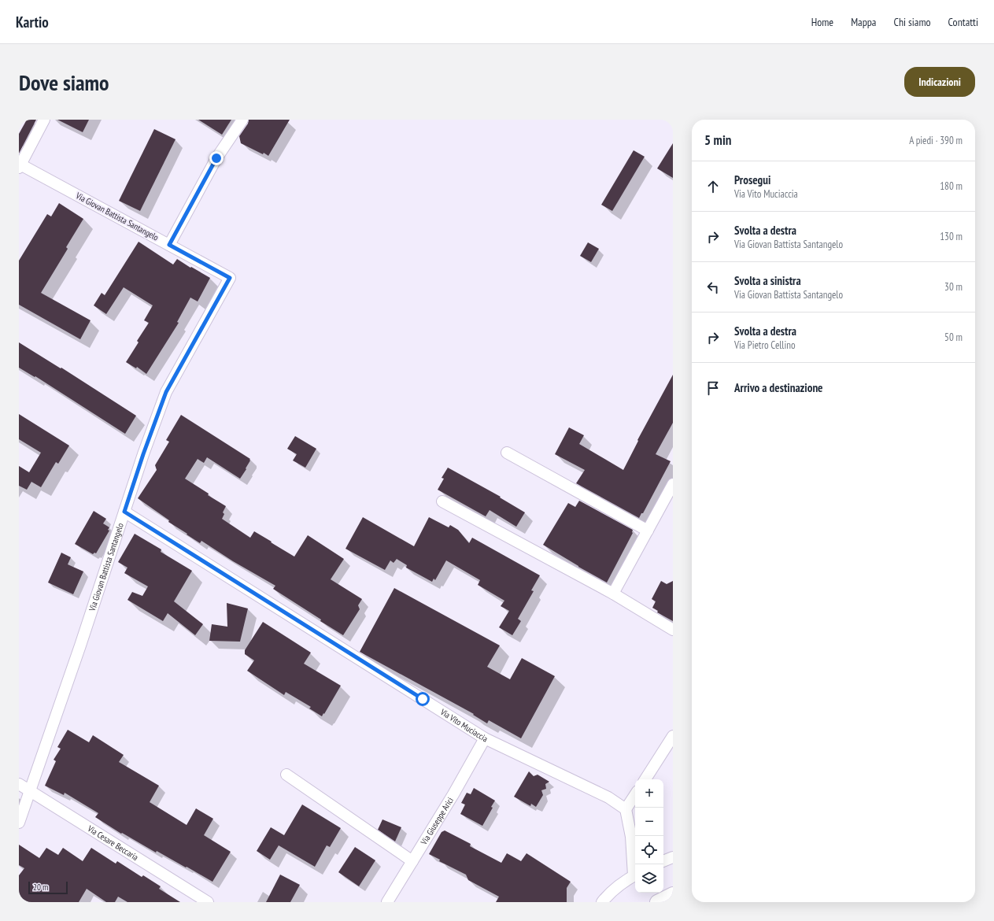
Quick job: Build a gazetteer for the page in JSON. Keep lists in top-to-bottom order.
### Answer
{
  "streets": {
    "street": [
      "Via Giovan Battista Santangelo",
      "Via Vito Muciaccia",
      "Via Giuseppe Arici",
      "Via Cesare Beccaria"
    ]
  },
  "crossings": [
    ["Via Giovan Battista Santangelo", "Via Vito Muciaccia"],
    ["Via Giovan Battista Santangelo", "Via Cesare Beccaria"],
    ["Via Vito Muciaccia", "Via Giuseppe Arici"]
  ],
  "scale_bar": "20 m",
  "page": {
    "header": "Kartio",
    "nav": [
      "Home",
      "Mappa",
      "Chi siamo",
      "Contatti"
    ],
    "buttons": "Indicazioni",
    "title": "Dove siamo",
    "heading": ["5 min", "A piedi · 390 m"],
    "list": [
      ["Prosegui", "Via Vito Muciaccia", "180 m"],
      ["Svolta a destra", "Via Giovan Battista Santangelo", "130 m"],
      ["Svolta a sinistra", "Via Giovan Battista Santangelo", "30 m"],
      ["Svolta a destra", "Via Pietro Cellino", "50 m"],
      "Arrivo a destinazione"
    ],
    "map_buttons": ["+", "−"],
    "scale": "20 m"
  }
}
